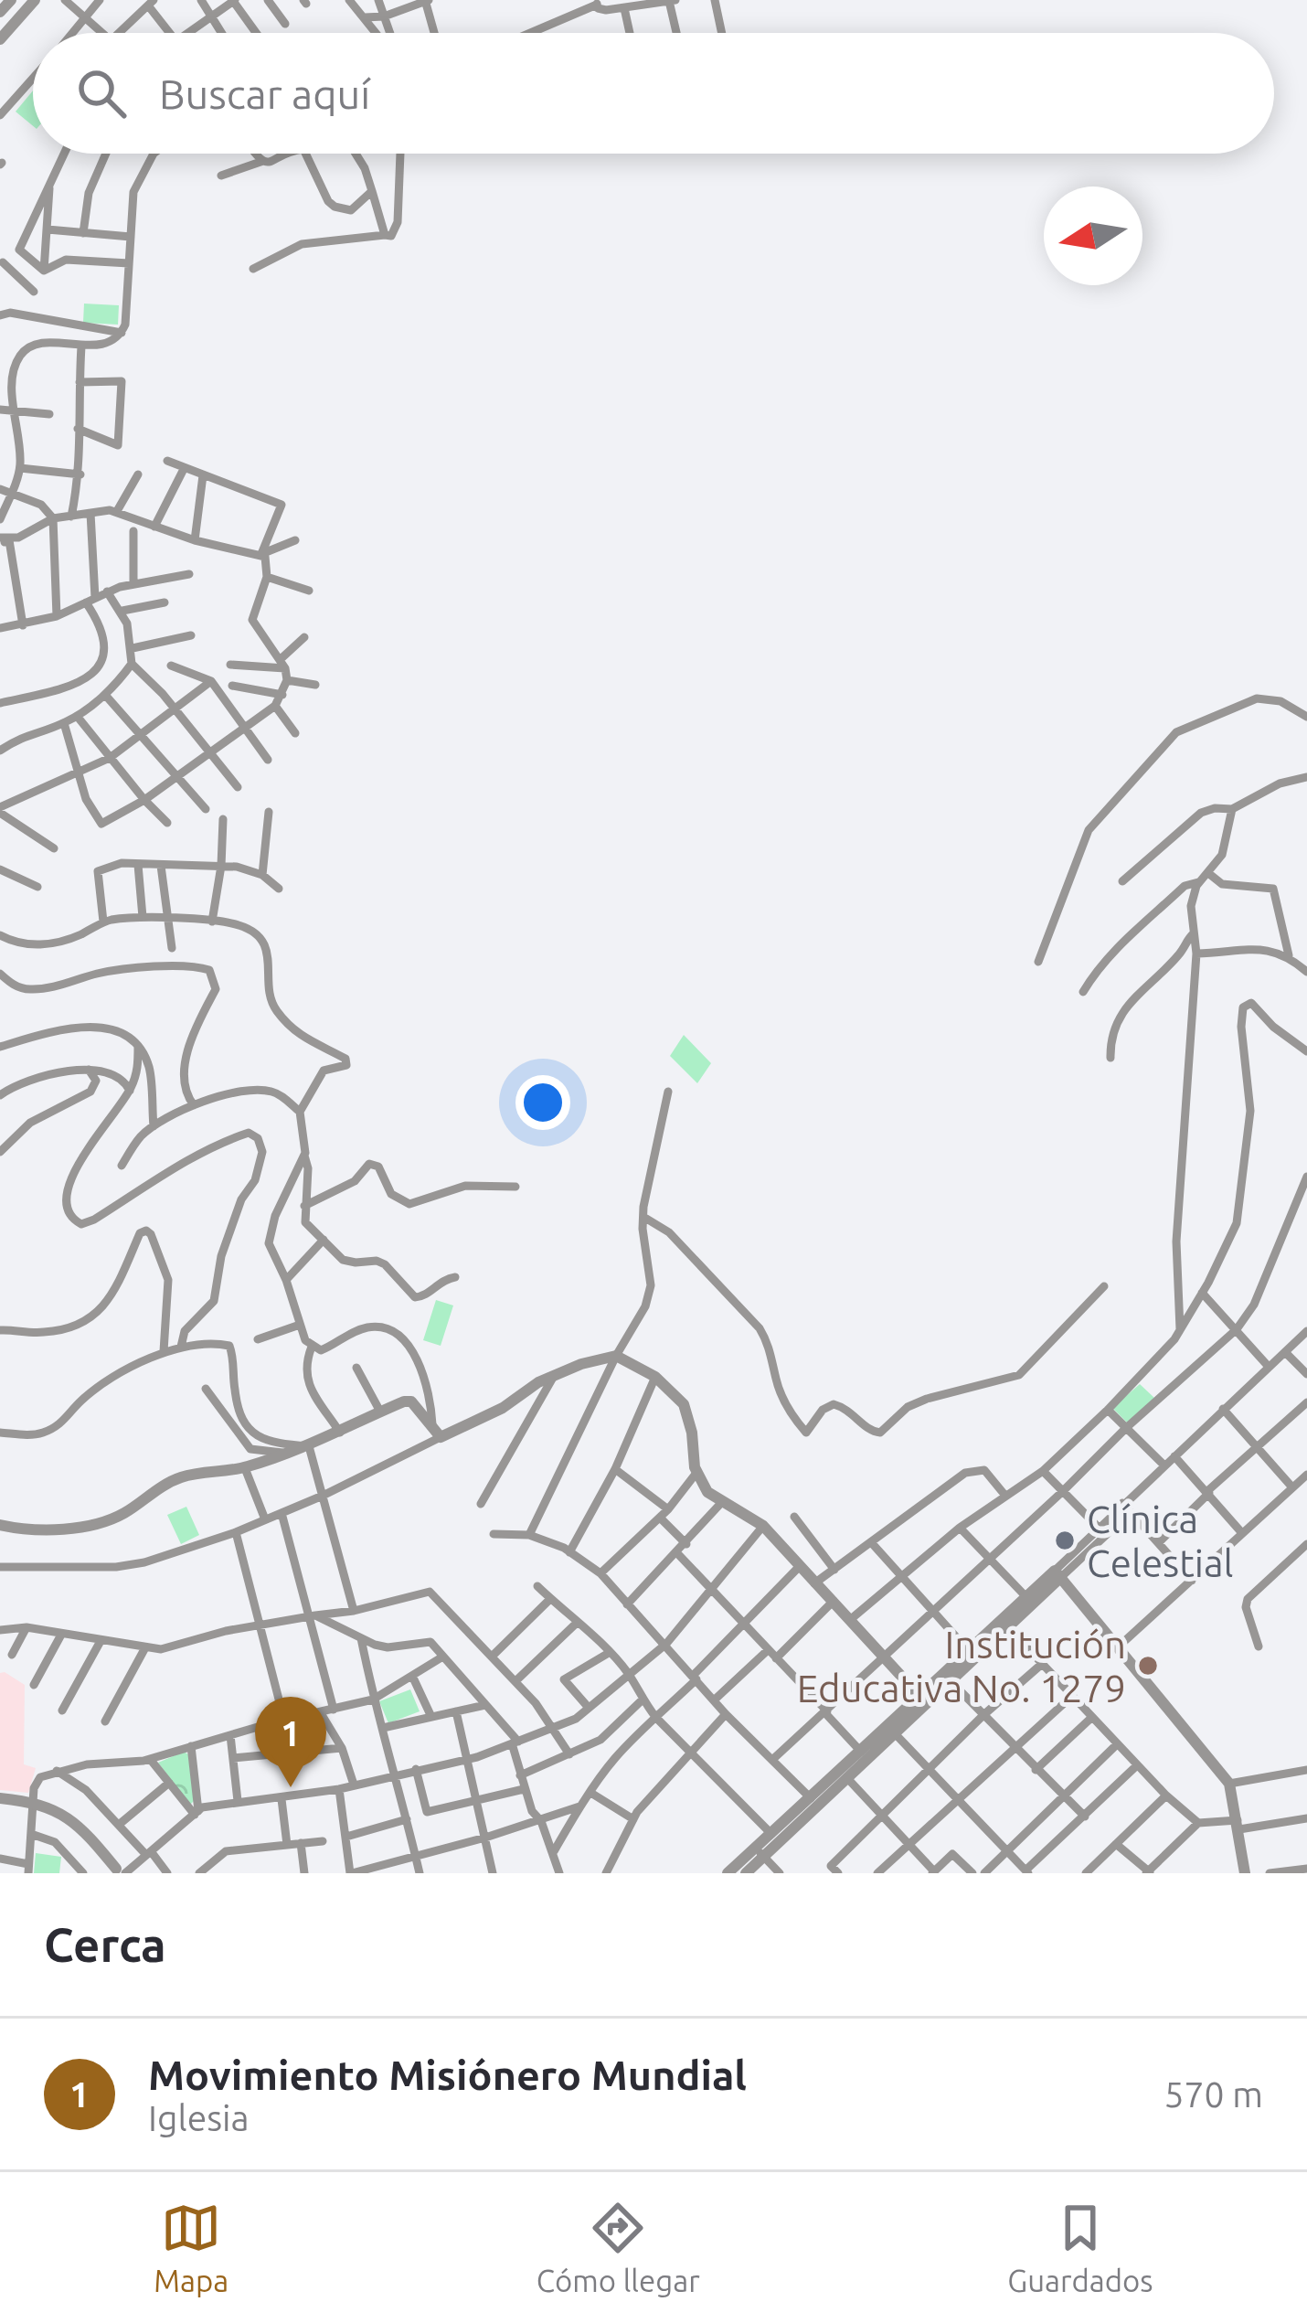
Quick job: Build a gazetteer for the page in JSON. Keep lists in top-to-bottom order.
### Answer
{
  "places": ["Clínica Celestial", "Institución Educativa No. 1279"],
  "north": "left",
  "page": {
    "search": "Buscar aquí",
    "pins": "1",
    "heading": "Cerca",
    "list": [
      {
        "mark": "1",
        "name": "Movimiento Misiónero Mundial",
        "note": "Iglesia",
        "value": "570 m"
      }
    ],
    "nav": ["Mapa", "Cómo llegar", "Guardados"]
  }
}
